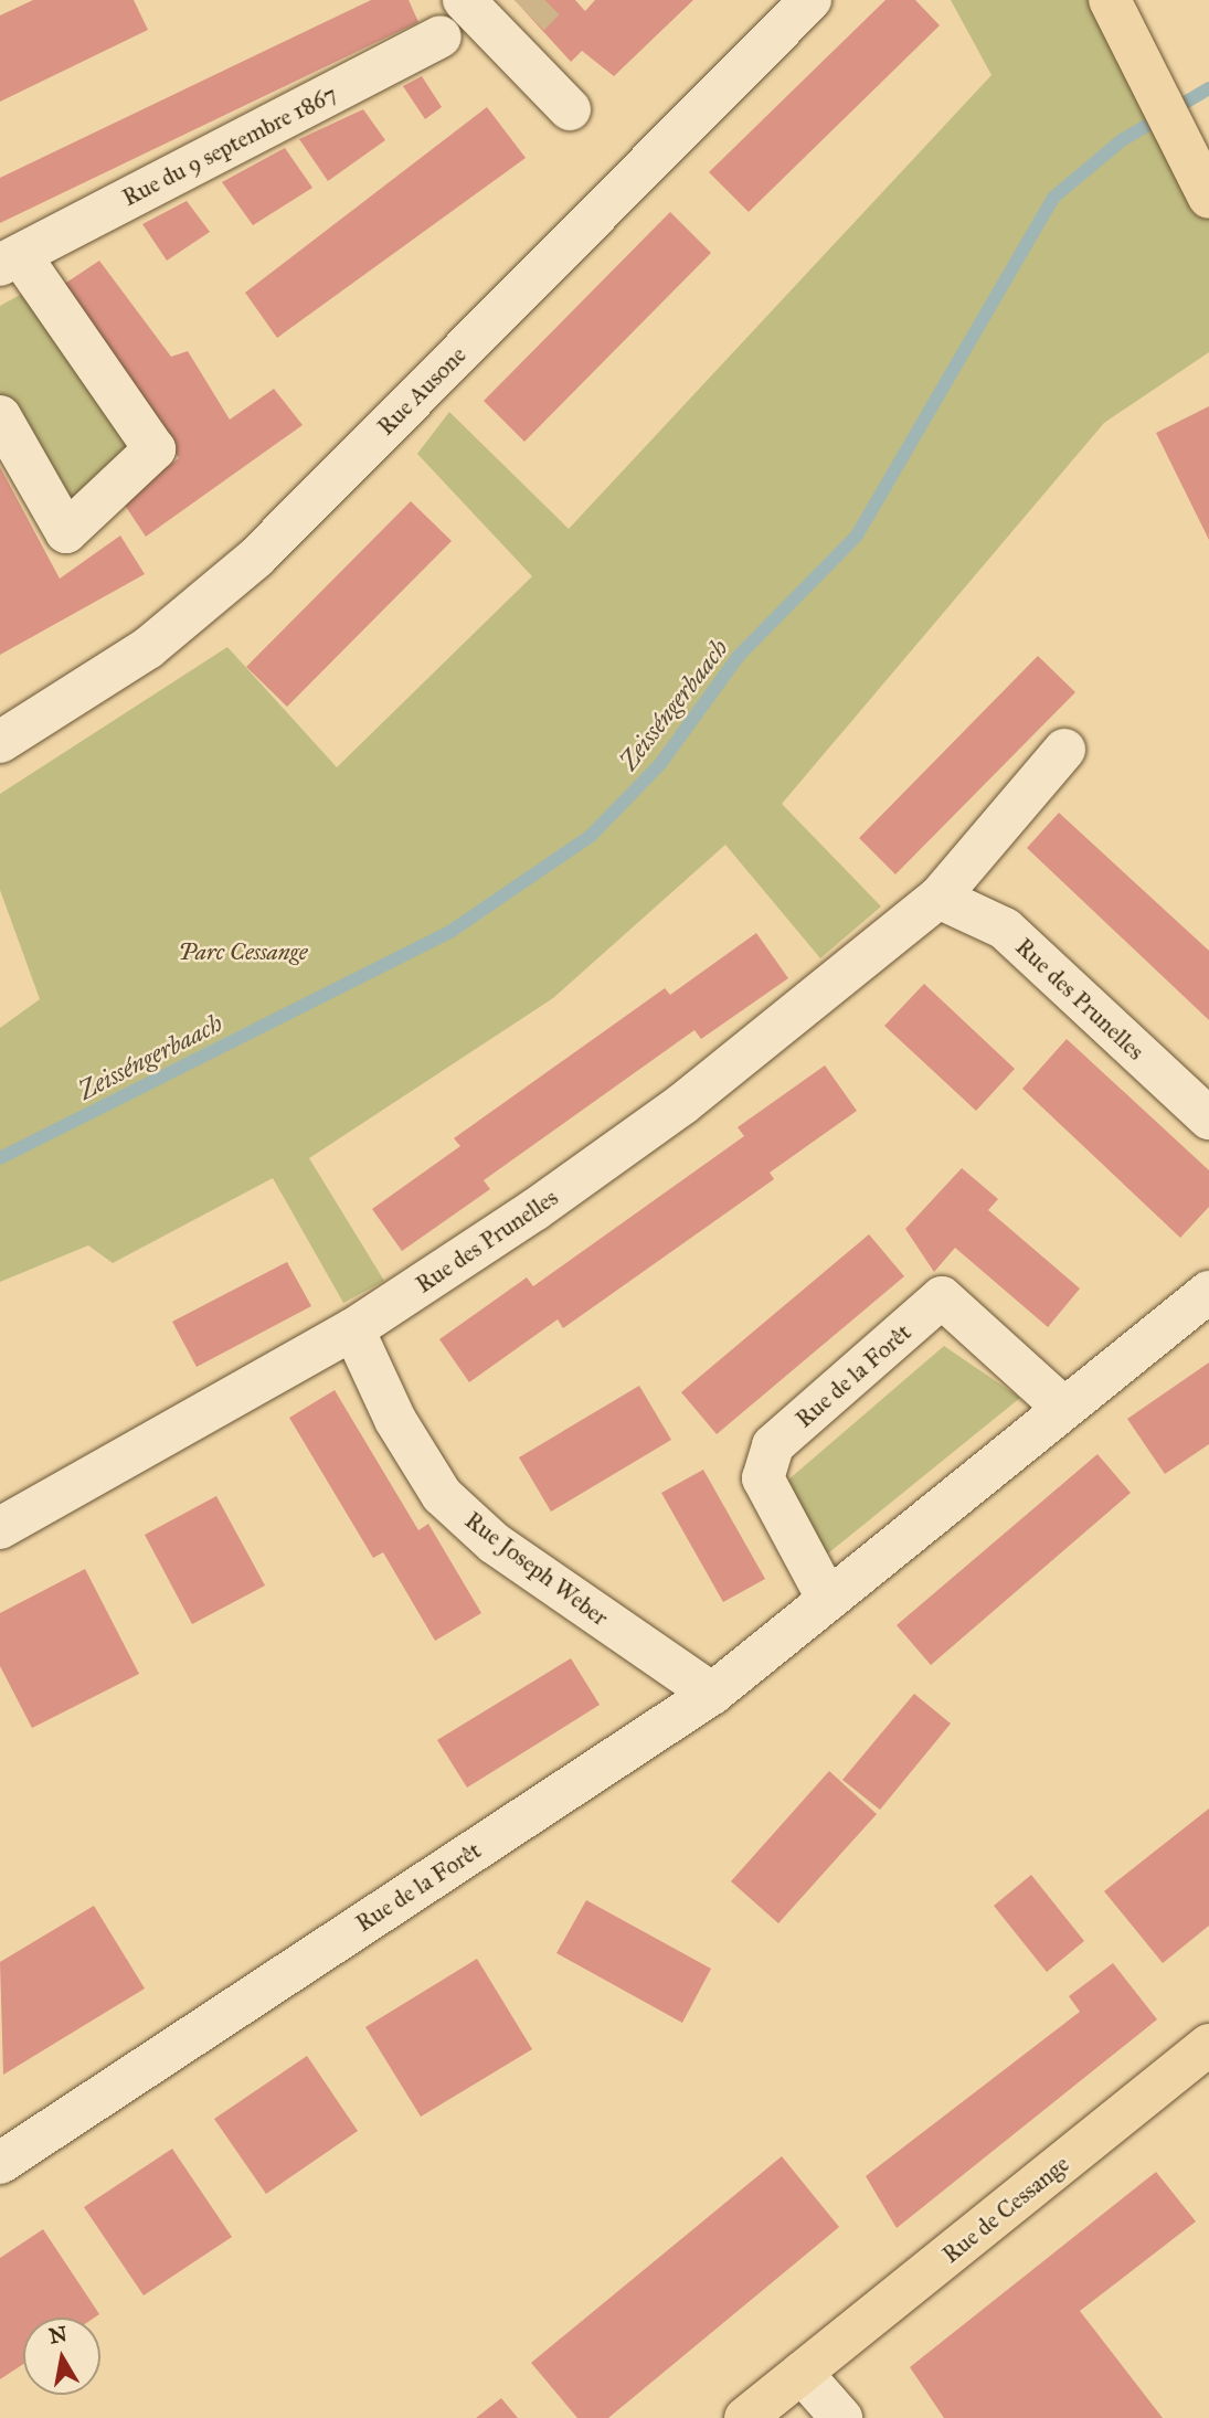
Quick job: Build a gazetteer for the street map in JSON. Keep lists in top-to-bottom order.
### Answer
{
  "streets": {
    "main road": ["Rue de Cessange"],
    "street": [
      "Rue du 9 septembre 1867",
      "Rue Ausone",
      "Rue des Prunelles",
      "Rue de la Forêt",
      "Rue Joseph Weber"
    ]
  },
  "crossings": [
    ["Rue des Prunelles", "Rue Joseph Weber"],
    ["Rue de la Forêt", "Rue Joseph Weber"]
  ],
  "water": ["Zeisséngerbaach"],
  "parks": ["Parc Cessange"],
  "north": "top"
}
